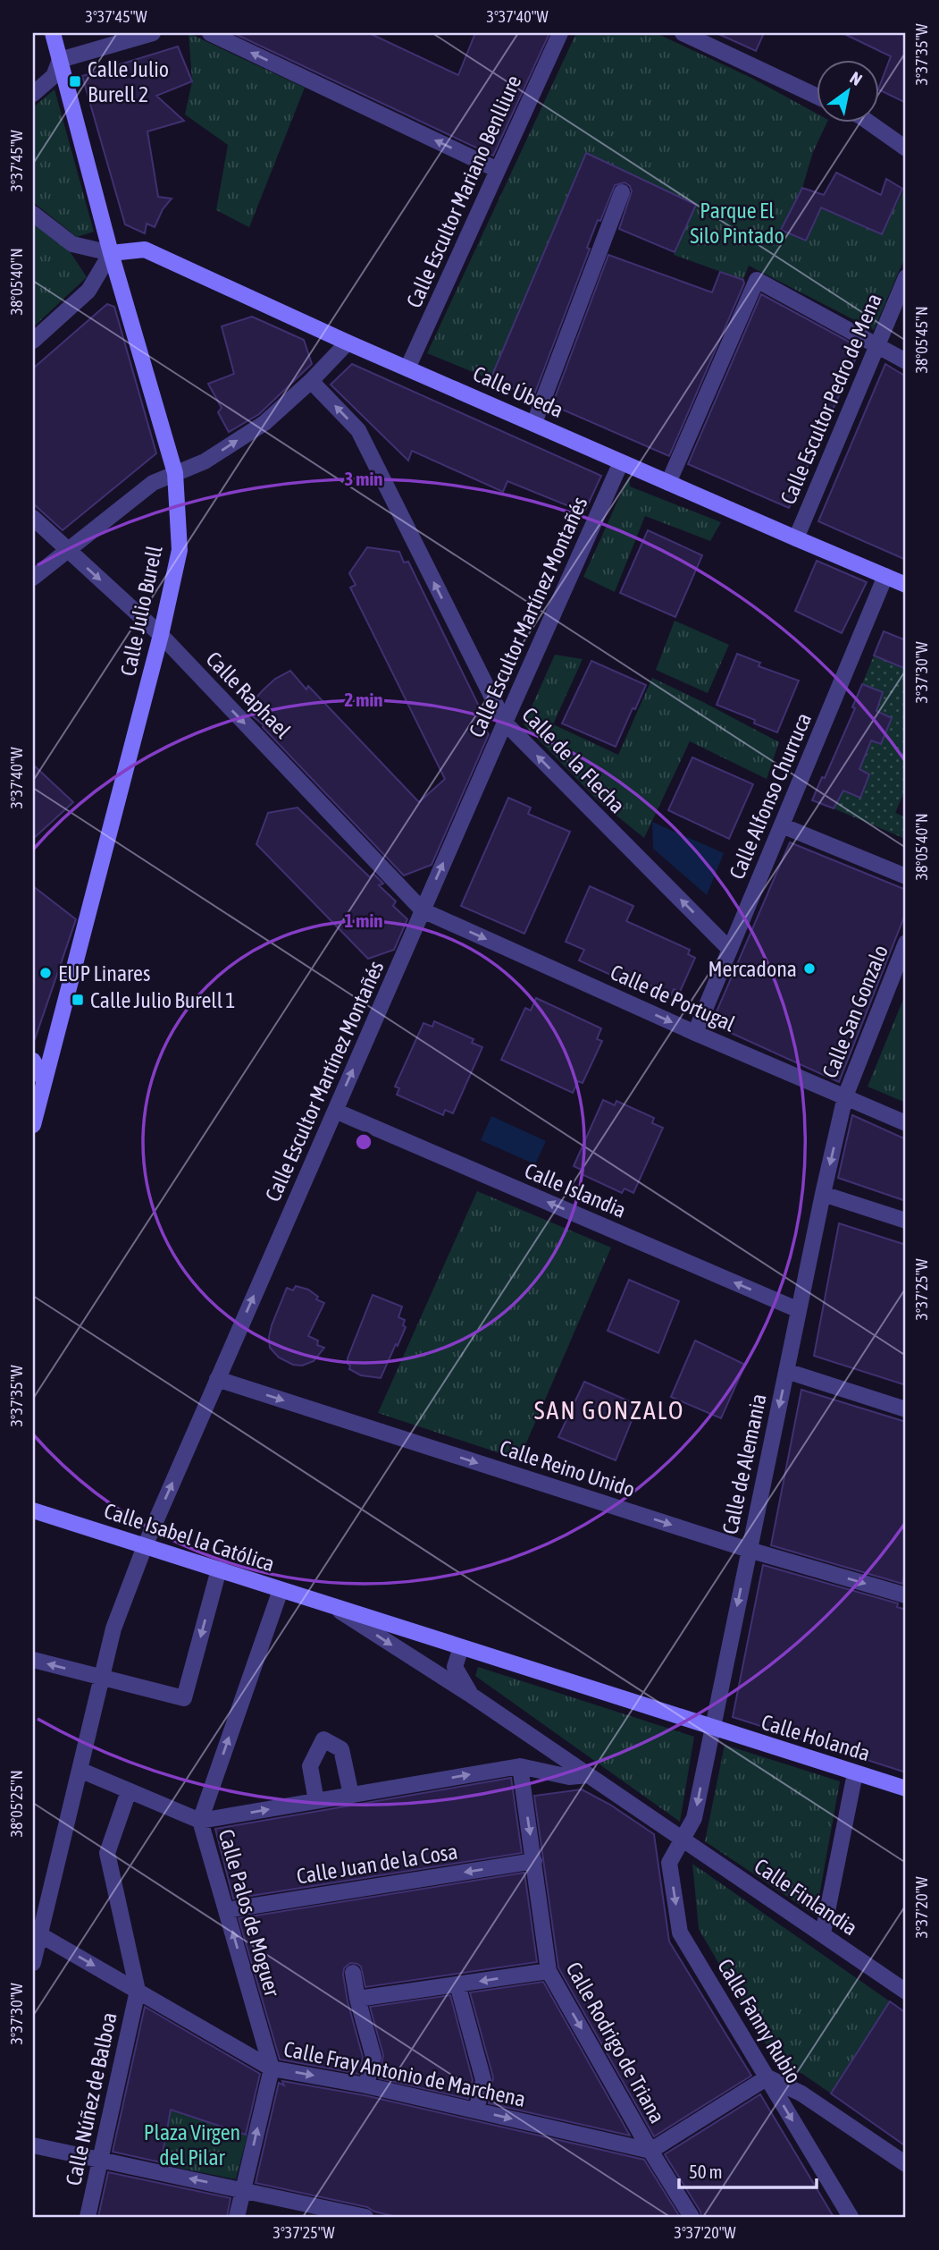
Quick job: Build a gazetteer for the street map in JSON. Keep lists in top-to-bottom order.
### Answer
{
  "streets": {
    "street": [
      "Calle Escultor Mariano Benlliure",
      "Calle Úbeda",
      "Calle Escultor Pedro de Mena",
      "Calle Julio Burell",
      "Calle Escultor Martínez Montañés",
      "Calle Raphael",
      "Calle de la Flecha",
      "Calle Alfonso Churruca",
      "Calle de Portugal",
      "Calle San Gonzalo",
      "Calle Islandia",
      "Calle de Alemania",
      "Calle Reino Unido",
      "Calle Isabel la Católica",
      "Calle Holanda",
      "Calle Juan de la Cosa",
      "Calle Finlandia",
      "Calle Palos de Moguer",
      "Calle Fanny Rubio",
      "Calle Rodrigo de Triana",
      "Calle Fray Antonio de Marchena",
      "Calle Núñez de Balboa"
    ]
  },
  "crossings": [
    ["Calle Escultor Mariano Benlliure", "Calle Úbeda"],
    ["Calle Úbeda", "Calle Escultor Pedro de Mena"],
    ["Calle Úbeda", "Calle Julio Burell"],
    ["Calle Úbeda", "Calle Escultor Martínez Montañés"],
    ["Calle Úbeda", "Calle Alfonso Churruca"],
    ["Calle Julio Burell", "Calle Raphael"],
    ["Calle Escultor Martínez Montañés", "Calle Raphael"],
    ["Calle Escultor Martínez Montañés", "Calle de la Flecha"],
    ["Calle Escultor Martínez Montañés", "Calle de Portugal"],
    ["Calle Escultor Martínez Montañés", "Calle Islandia"],
    ["Calle Escultor Martínez Montañés", "Calle Reino Unido"],
    ["Calle Escultor Martínez Montañés", "Calle Isabel la Católica"],
    ["Calle Escultor Martínez Montañés", "Calle Fray Antonio de Marchena"],
    ["Calle Raphael", "Calle de Portugal"],
    ["Calle de la Flecha", "Calle Alfonso Churruca"],
    ["Calle Alfonso Churruca", "Calle de Portugal"],
    ["Calle de Portugal", "Calle San Gonzalo"],
    ["Calle de Portugal", "Calle de Alemania"],
    ["Calle San Gonzalo", "Calle de Alemania"],
    ["Calle Islandia", "Calle de Alemania"],
    ["Calle de Alemania", "Calle Reino Unido"],
    ["Calle de Alemania", "Calle Isabel la Católica"],
    ["Calle de Alemania", "Calle Holanda"],
    ["Calle de Alemania", "Calle Finlandia"],
    ["Calle de Alemania", "Calle Fanny Rubio"],
    ["Calle Isabel la Católica", "Calle Holanda"],
    ["Calle Isabel la Católica", "Calle Finlandia"],
    ["Calle Isabel la Católica", "Calle Palos de Moguer"],
    ["Calle Isabel la Católica", "Calle Fanny Rubio"],
    ["Calle Juan de la Cosa", "Calle Palos de Moguer"],
    ["Calle Juan de la Cosa", "Calle Rodrigo de Triana"],
    ["Calle Finlandia", "Calle Fanny Rubio"],
    ["Calle Palos de Moguer", "Calle Fray Antonio de Marchena"],
    ["Calle Rodrigo de Triana", "Calle Fray Antonio de Marchena"],
    ["Calle Fray Antonio de Marchena", "Calle Núñez de Balboa"]
  ],
  "one_way": [
    "Calle Escultor Martínez Montañés",
    "Calle Raphael",
    "Calle de la Flecha",
    "Calle de Portugal",
    "Calle Islandia",
    "Calle de Alemania",
    "Calle Reino Unido",
    "Calle Palos de Moguer",
    "Calle Fanny Rubio"
  ],
  "districts": ["SAN GONZALO"],
  "parks": ["Parque El Silo Pintado", "Plaza Virgen del Pilar"],
  "places": {
    "transit": ["Calle Julio Burell 2", "Calle Julio Burell 1"],
    "other": ["Mercadona", "EUP Linares"]
  },
  "scale_bar": "50 m",
  "north": "top right",
  "coordinates": [
    "3°37'45\"W",
    "3°37'40\"W",
    "3°37'35\"W",
    "38°05'40\"N",
    "38°05'45\"N",
    "3°37'30\"W",
    "3°37'25\"W",
    "38°05'25\"N",
    "3°37'20\"W"
  ],
  "rings": ["3 min", "2 min", "1 min"]
}
